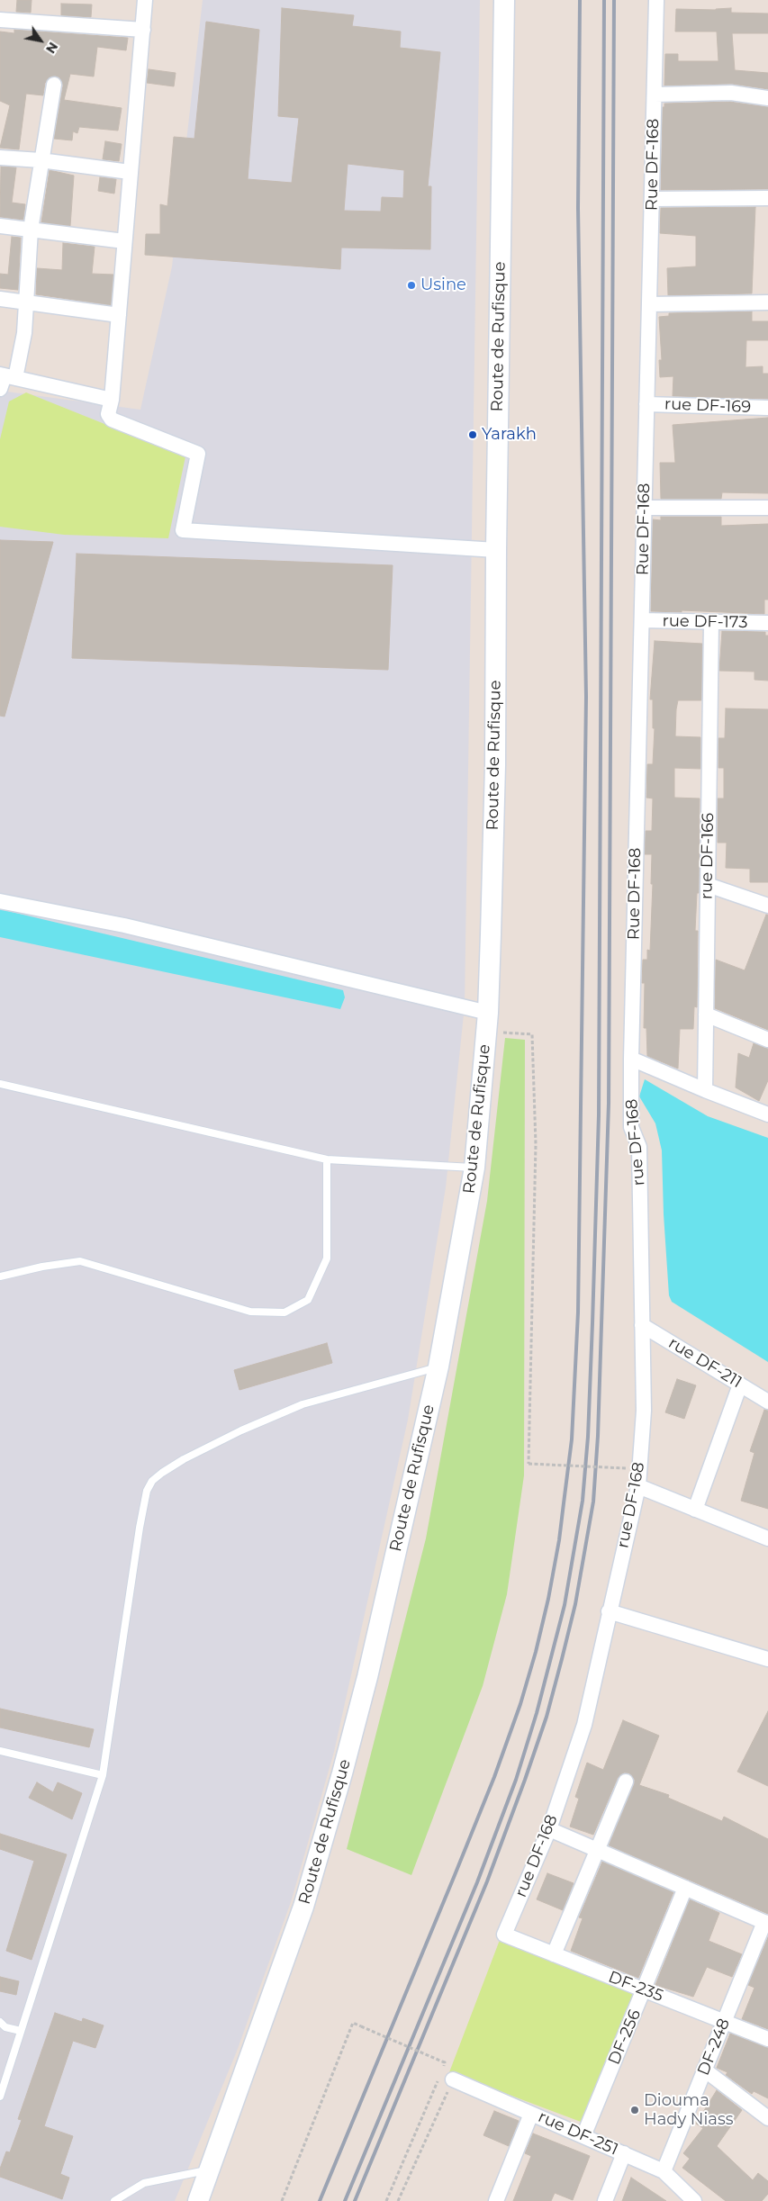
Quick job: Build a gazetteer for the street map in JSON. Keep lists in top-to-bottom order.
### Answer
{
  "streets": {
    "main road": ["Route de Rufisque"],
    "street": [
      "Rue DF-168",
      "rue DF-169",
      "rue DF-173",
      "rue DF-166",
      "rue DF-168",
      "rue DF-211",
      "DF-235",
      "DF-256",
      "DF-248",
      "rue DF-251"
    ]
  },
  "crossings": [
    ["Rue DF-168", "rue DF-169"],
    ["Rue DF-168", "rue DF-173"],
    ["Rue DF-168", "rue DF-168"],
    ["rue DF-173", "rue DF-166"],
    ["rue DF-168", "rue DF-211"],
    ["rue DF-168", "DF-235"],
    ["DF-235", "DF-256"],
    ["DF-235", "DF-248"],
    ["DF-256", "rue DF-251"],
    ["DF-248", "rue DF-251"]
  ],
  "places": ["Usine", "Yarakh", "Diouma Hady Niass"],
  "north": "bottom right"
}
